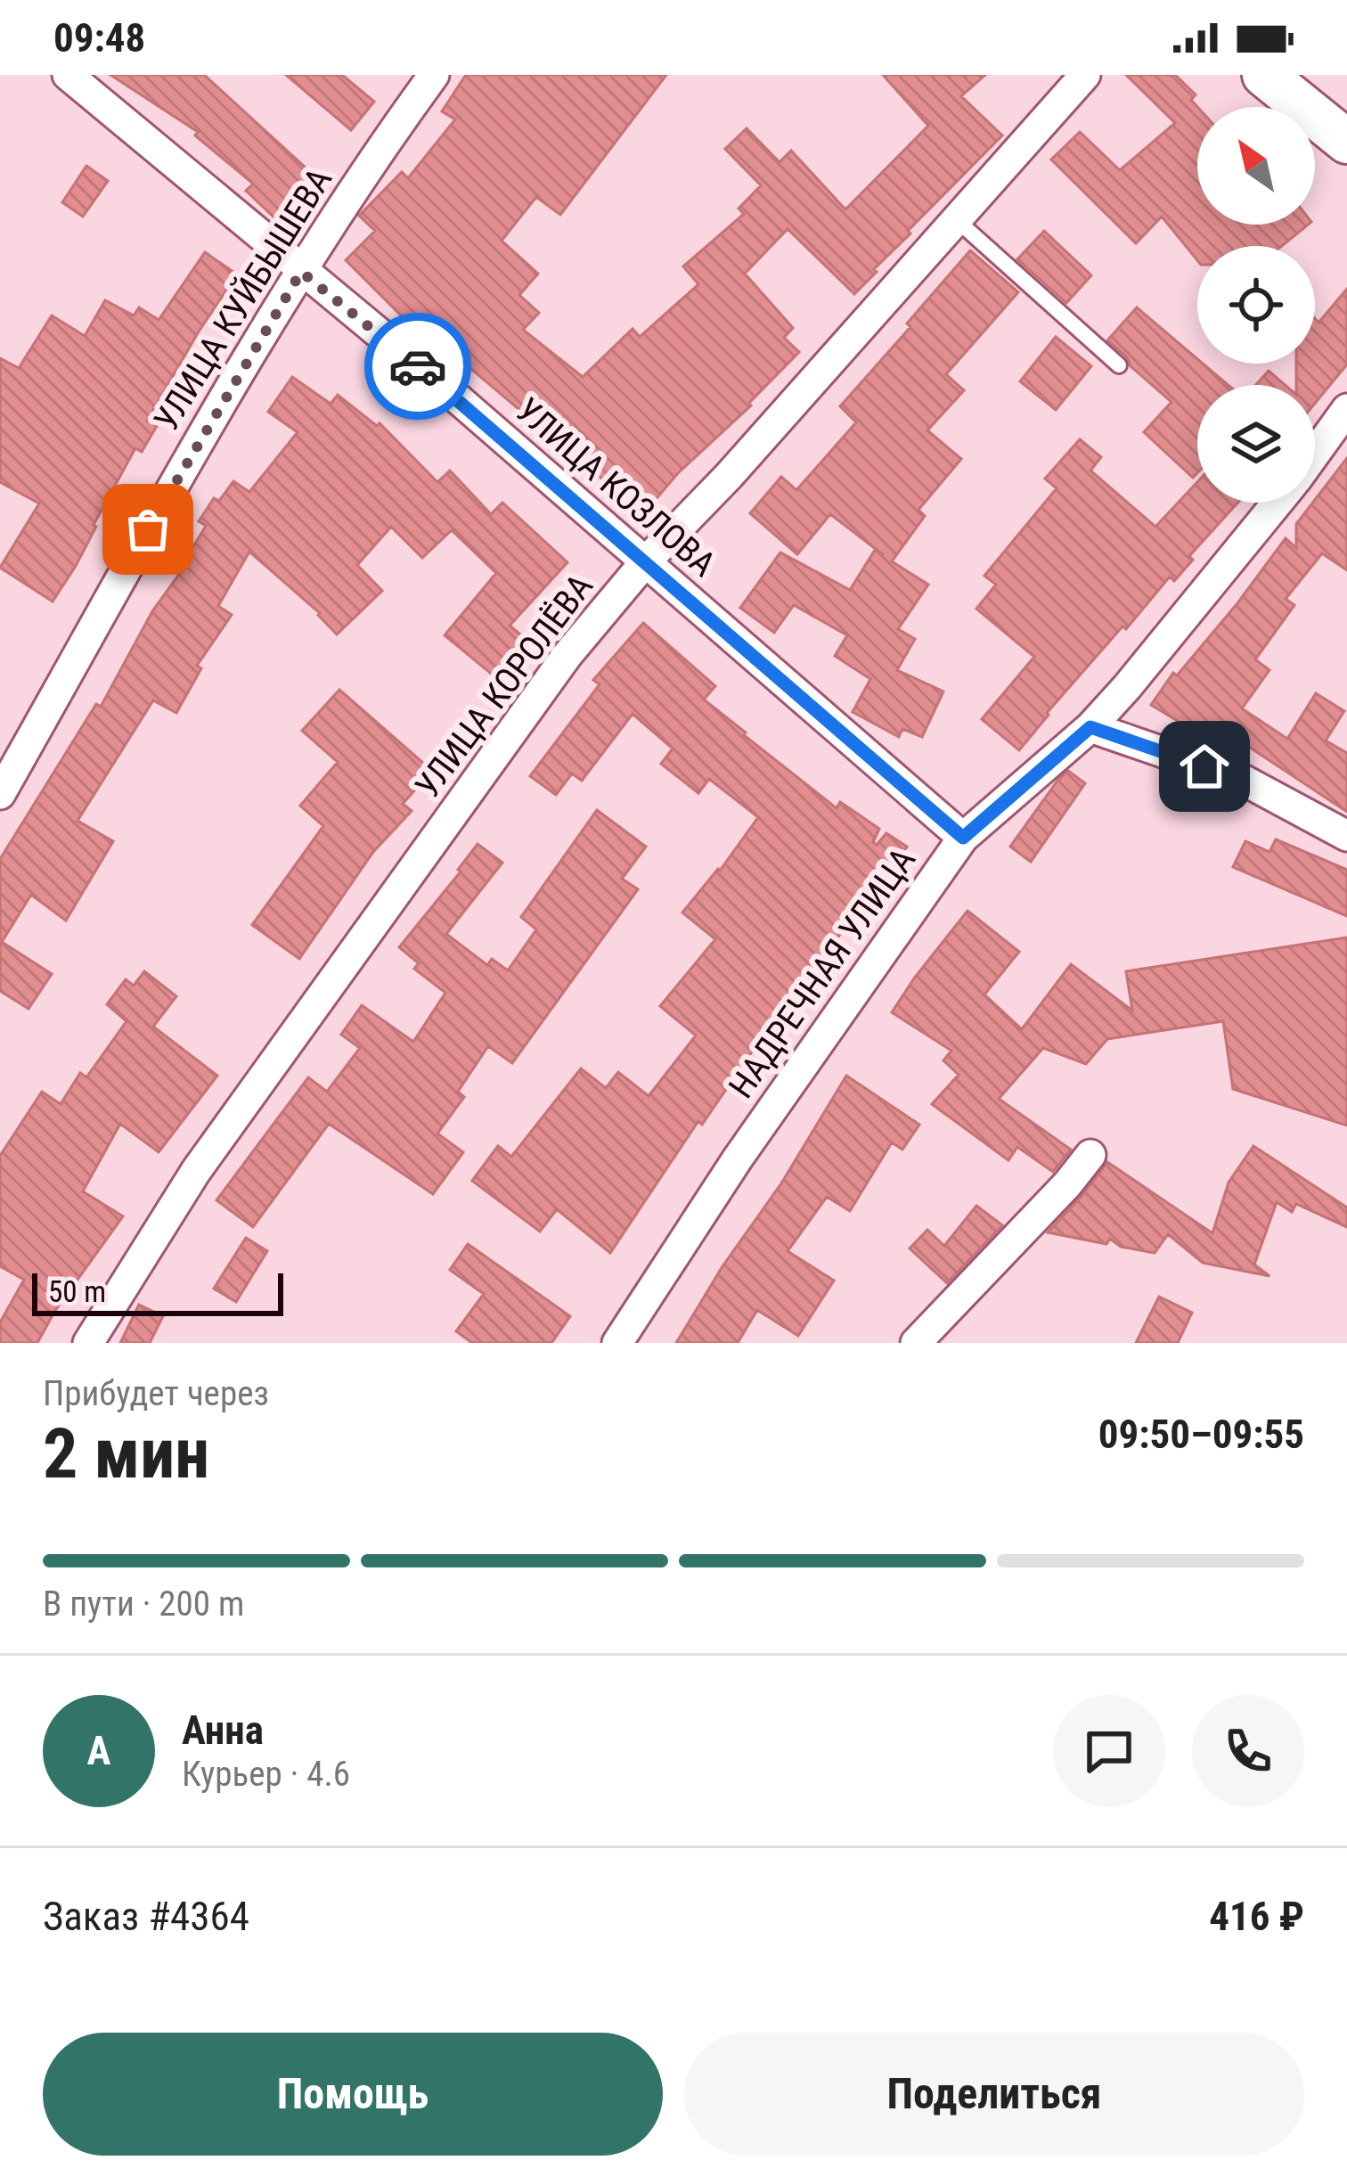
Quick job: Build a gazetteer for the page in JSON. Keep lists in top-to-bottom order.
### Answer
{
  "streets": {
    "street": [
      "УЛИЦА КУЙБЫШЕВА",
      "УЛИЦА КОЗЛОВА",
      "УЛИЦА КОРОЛЁВА",
      "НАДРЕЧНАЯ УЛИЦА"
    ]
  },
  "crossings": [
    ["УЛИЦА КУЙБЫШЕВА", "УЛИЦА КОЗЛОВА"],
    ["УЛИЦА КОЗЛОВА", "УЛИЦА КОРОЛЁВА"],
    ["УЛИЦА КОЗЛОВА", "НАДРЕЧНАЯ УЛИЦА"]
  ],
  "scale_bar": "50 m",
  "north": "top left",
  "page": {
    "status": "09:48",
    "scale": "50 m",
    "heading": ["2 мин", "Прибудет через", "09:50–09:55"],
    "panel": [
      "Анна",
      "Курьер · 4.6",
      "Заказ #4364",
      "416 ₽"
    ],
    "bar": "В пути · 200 m",
    "round": "А",
    "buttons": ["Помощь", "Поделиться"]
  }
}
